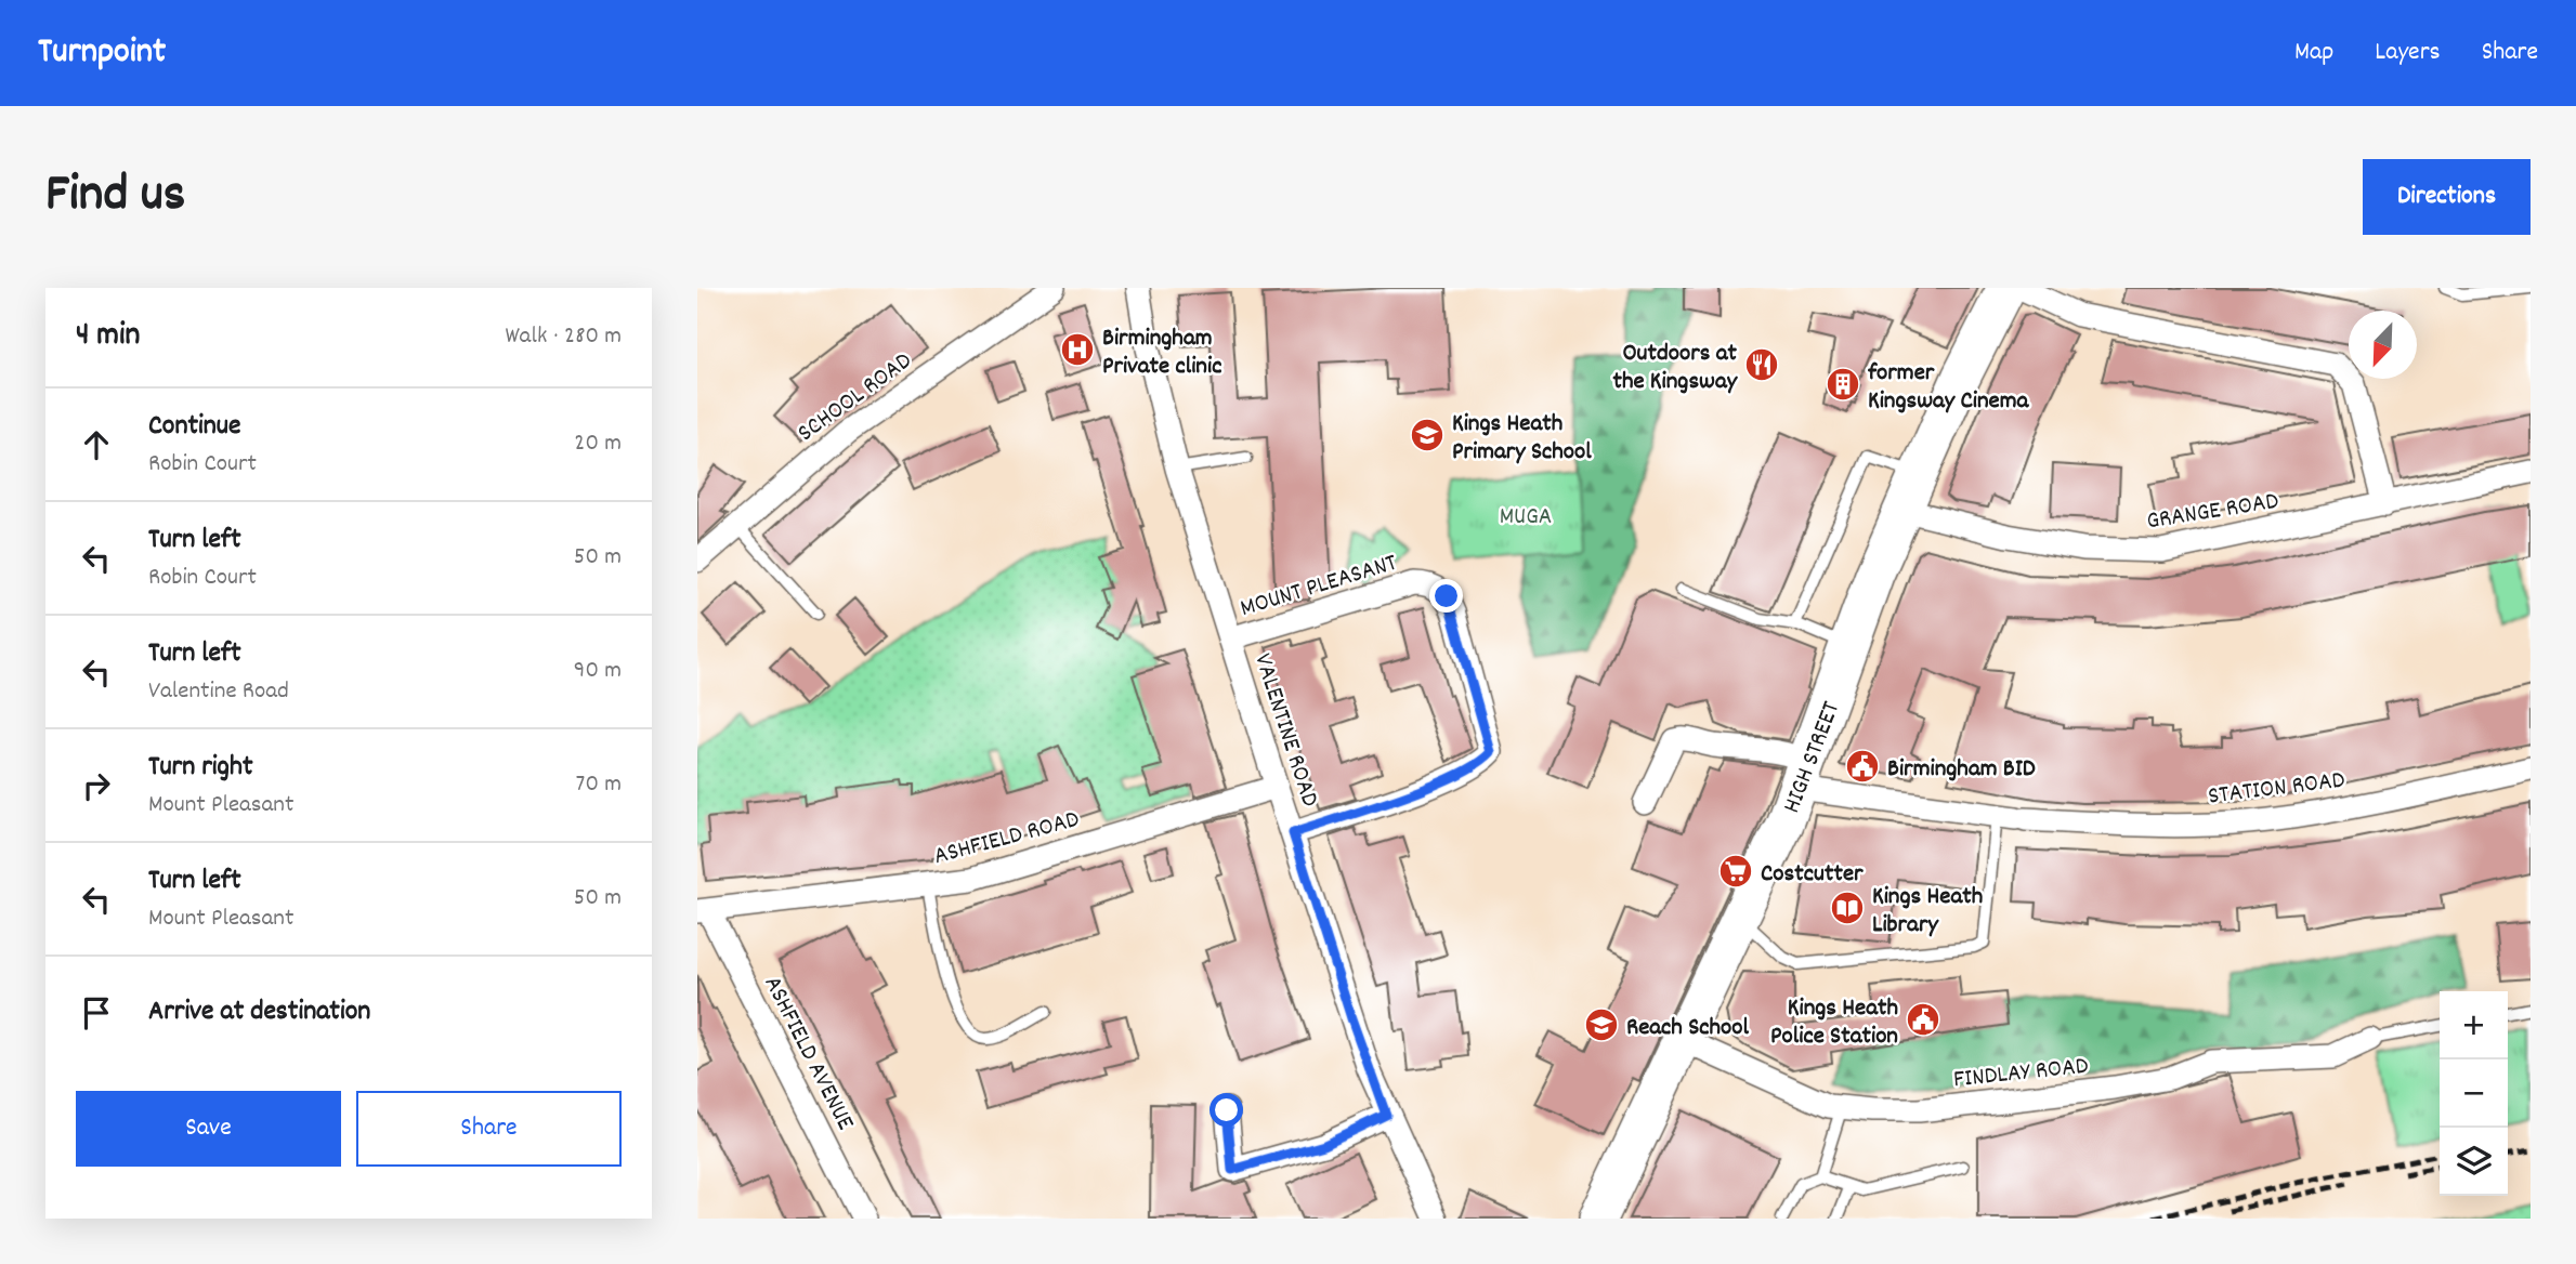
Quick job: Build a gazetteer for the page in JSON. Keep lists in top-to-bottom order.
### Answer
{
  "streets": {
    "highway": ["HIGH STREET"],
    "street": [
      "SCHOOL ROAD",
      "GRANGE ROAD",
      "MOUNT PLEASANT",
      "VALENTINE ROAD",
      "STATION ROAD",
      "ASHFIELD ROAD",
      "ASHFIELD AVENUE",
      "FINDLAY ROAD"
    ]
  },
  "crossings": [
    ["GRANGE ROAD", "HIGH STREET"],
    ["MOUNT PLEASANT", "VALENTINE ROAD"],
    ["VALENTINE ROAD", "ASHFIELD ROAD"],
    ["HIGH STREET", "STATION ROAD"],
    ["HIGH STREET", "FINDLAY ROAD"],
    ["ASHFIELD ROAD", "ASHFIELD AVENUE"]
  ],
  "parks": ["MUGA"],
  "places": {
    "hospital": ["Birmingham Private clinic"],
    "restaurant": ["Outdoors at the Kingsway"],
    "building": ["former Kingsway Cinema"],
    "school or university": ["Kings Heath Primary School", "Reach School"],
    "public building": ["Birmingham BID", "Kings Heath Police Station"],
    "supermarket": ["Costcutter"],
    "library": ["Kings Heath Library"]
  },
  "north": "bottom left",
  "page": {
    "header": "Turnpoint",
    "nav": ["Map", "Layers", "Share"],
    "title": "Find us",
    "buttons": [
      "Directions",
      ["Save", "Share"]
    ],
    "heading": ["4 min", "Walk · 280 m"],
    "list": [
      ["Continue", "Robin Court", "20 m"],
      ["Turn left", "Robin Court", "50 m"],
      ["Turn left", "Valentine Road", "90 m"],
      ["Turn right", "Mount Pleasant", "70 m"],
      ["Turn left", "Mount Pleasant", "50 m"],
      "Arrive at destination"
    ],
    "map_buttons": ["+", "−"]
  }
}
